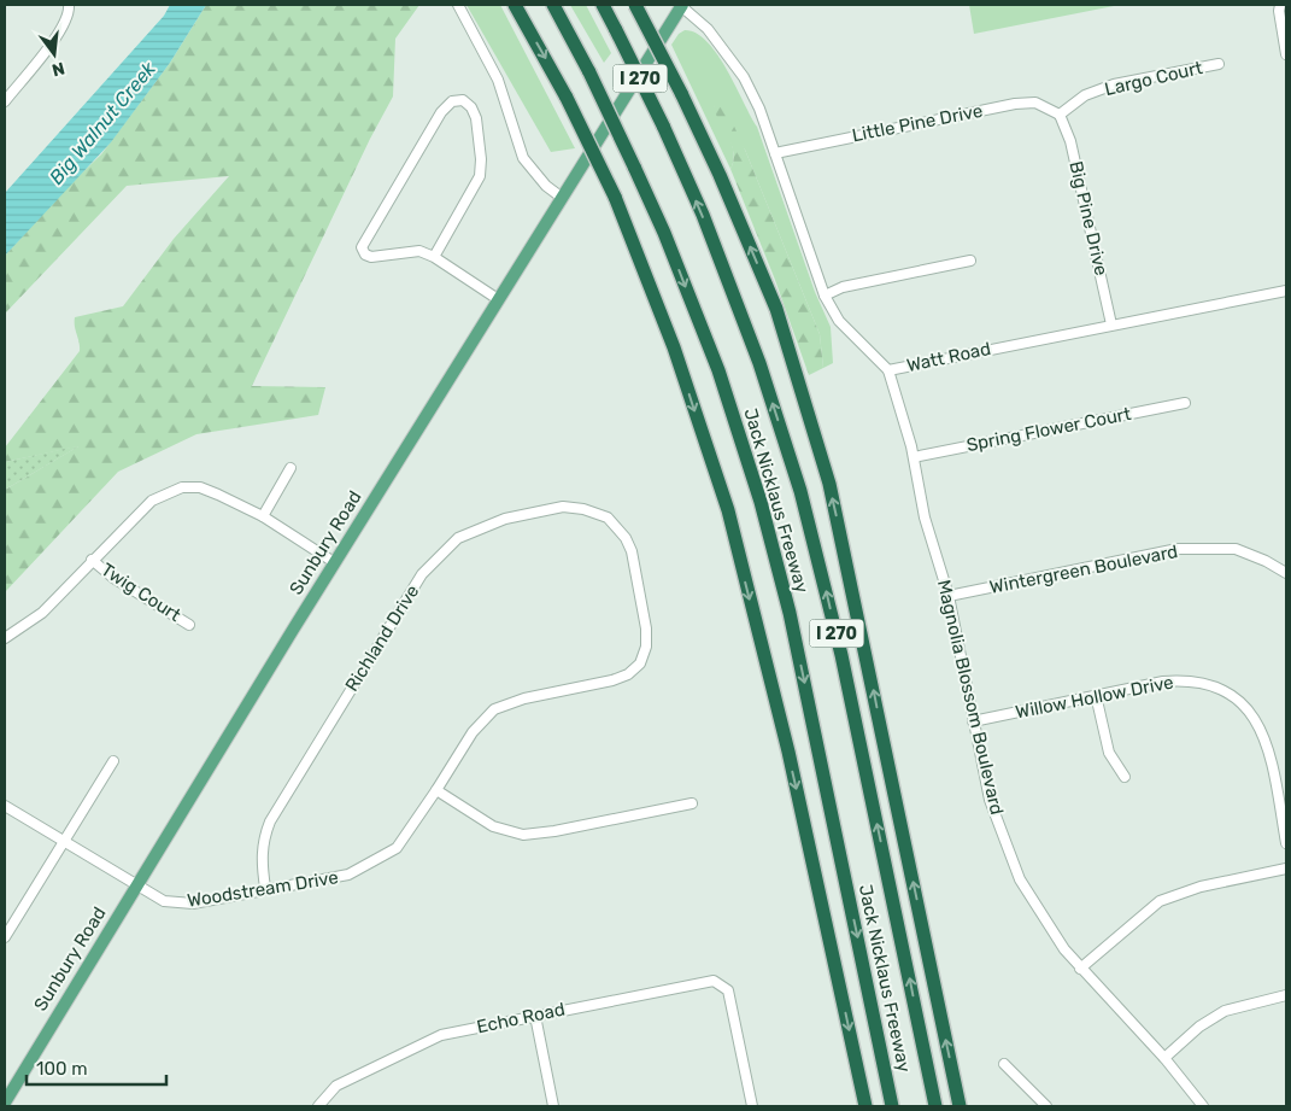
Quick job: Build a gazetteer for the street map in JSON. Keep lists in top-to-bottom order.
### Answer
{
  "streets": {
    "highway": ["I 270", "Jack Nicklaus Freeway"],
    "main road": ["Sunbury Road"],
    "street": [
      "Largo Court",
      "Little Pine Drive",
      "Big Pine Drive",
      "Watt Road",
      "Spring Flower Court",
      "Wintergreen Boulevard",
      "Twig Court",
      "Richland Drive",
      "Magnolia Blossom Boulevard",
      "Willow Hollow Drive",
      "Woodstream Drive",
      "Echo Road"
    ]
  },
  "crossings": [
    ["Largo Court", "Little Pine Drive"],
    ["Largo Court", "Big Pine Drive"],
    ["Little Pine Drive", "Big Pine Drive"],
    ["Little Pine Drive", "Watt Road"],
    ["Big Pine Drive", "Watt Road"],
    ["Watt Road", "Sunbury Road"],
    ["Watt Road", "Magnolia Blossom Boulevard"],
    ["Spring Flower Court", "Magnolia Blossom Boulevard"],
    ["Sunbury Road", "Woodstream Drive"],
    ["Wintergreen Boulevard", "Magnolia Blossom Boulevard"],
    ["Richland Drive", "Woodstream Drive"],
    ["Magnolia Blossom Boulevard", "Willow Hollow Drive"]
  ],
  "water": ["Big Walnut Creek"],
  "scale_bar": "100 m",
  "north": "bottom"
}
